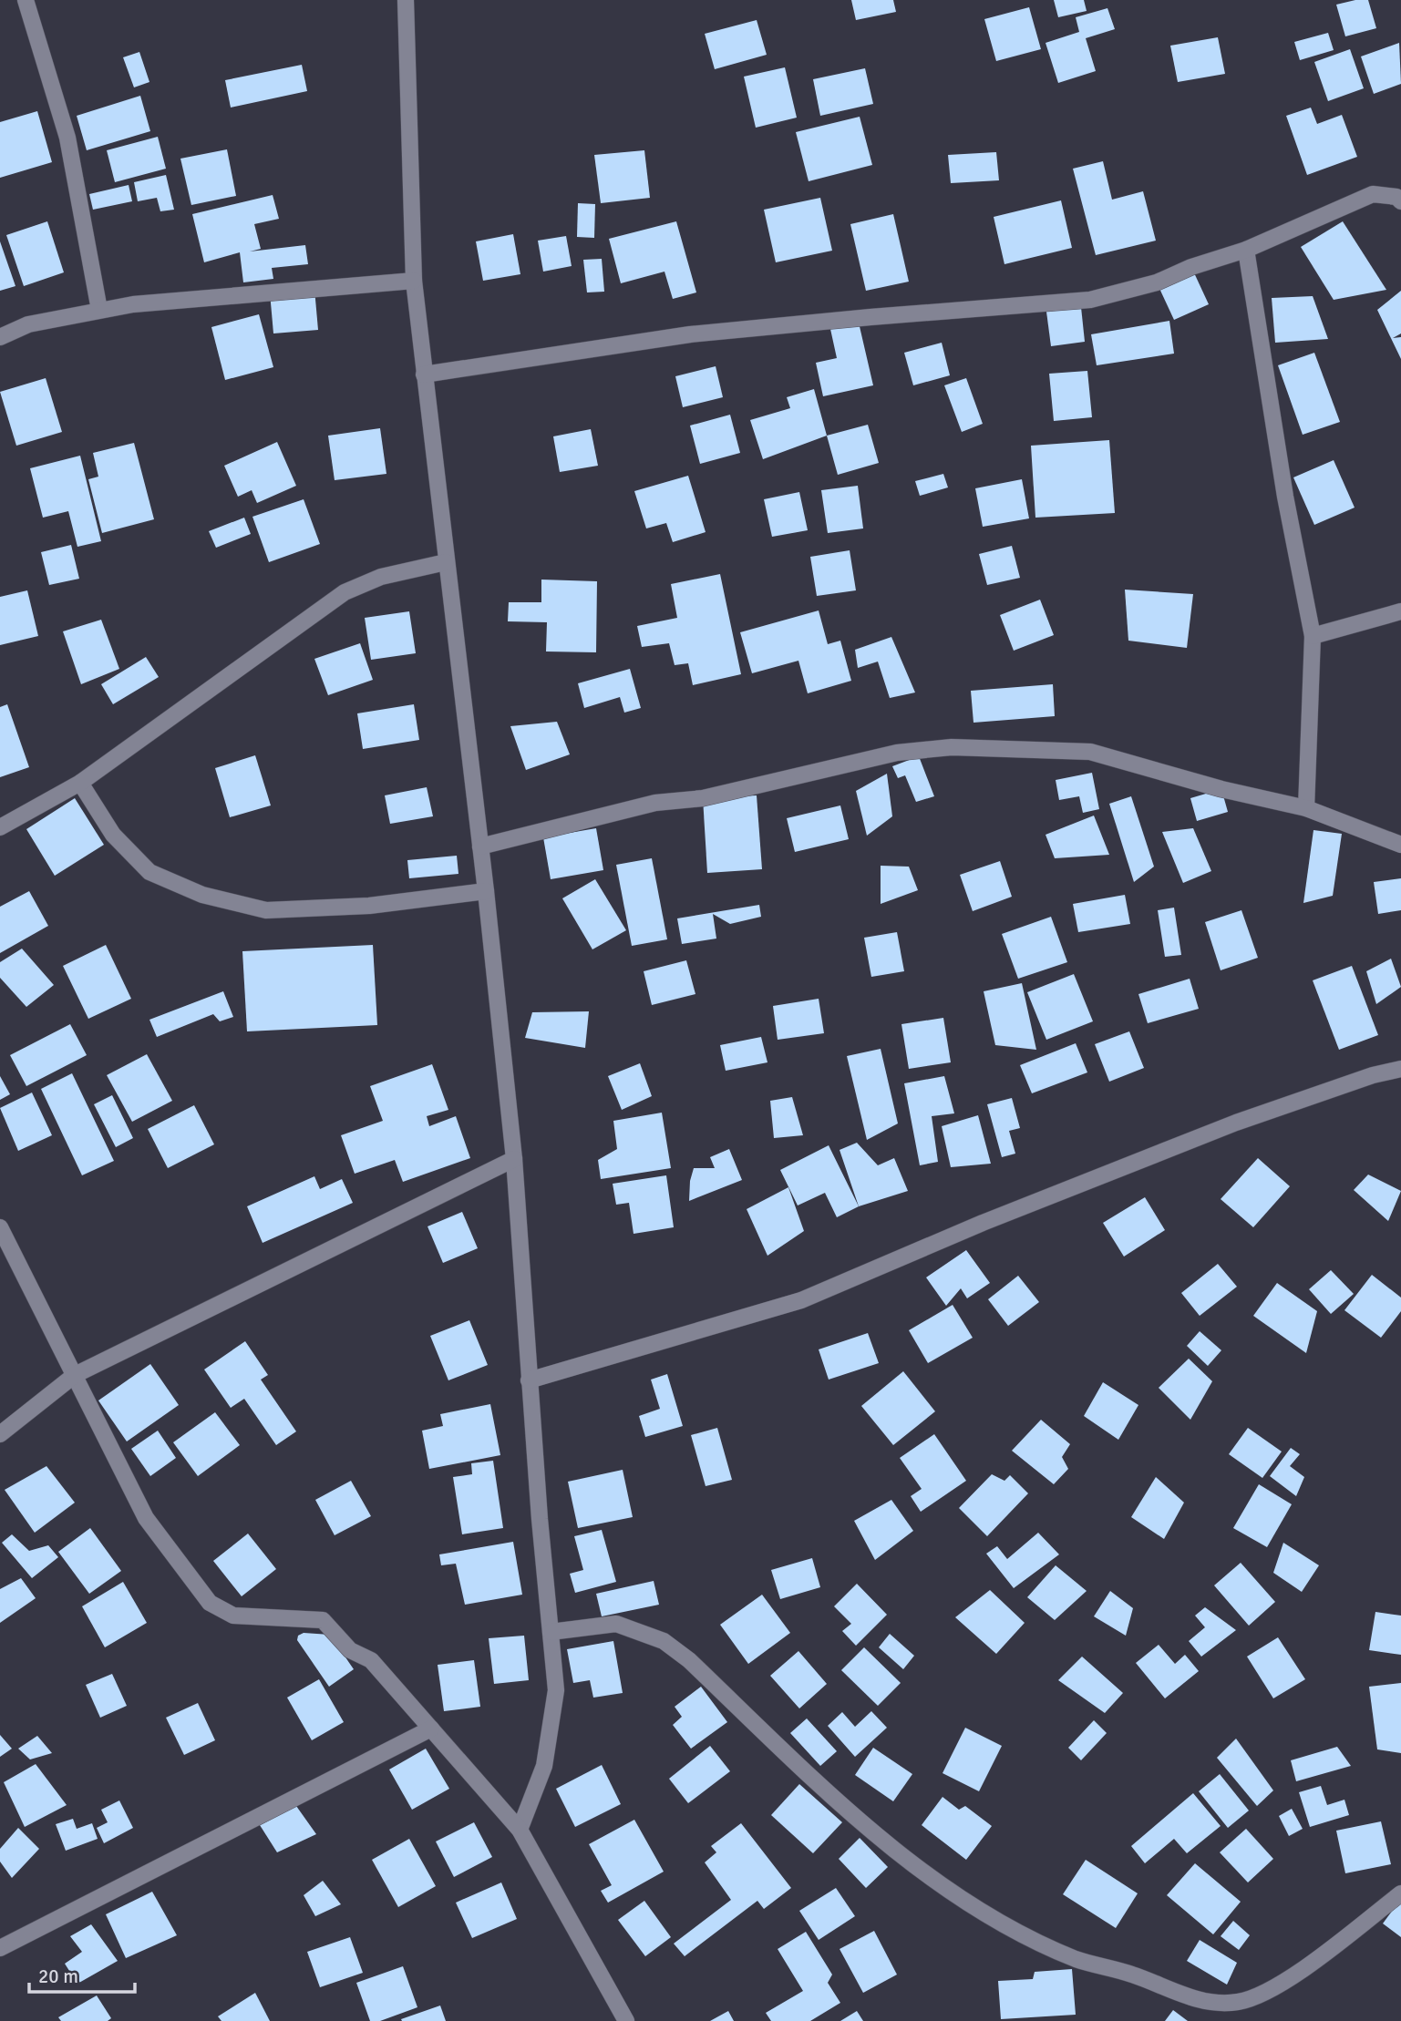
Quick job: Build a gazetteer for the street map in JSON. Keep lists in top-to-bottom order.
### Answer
{
  "scale_bar": "20 m"
}
